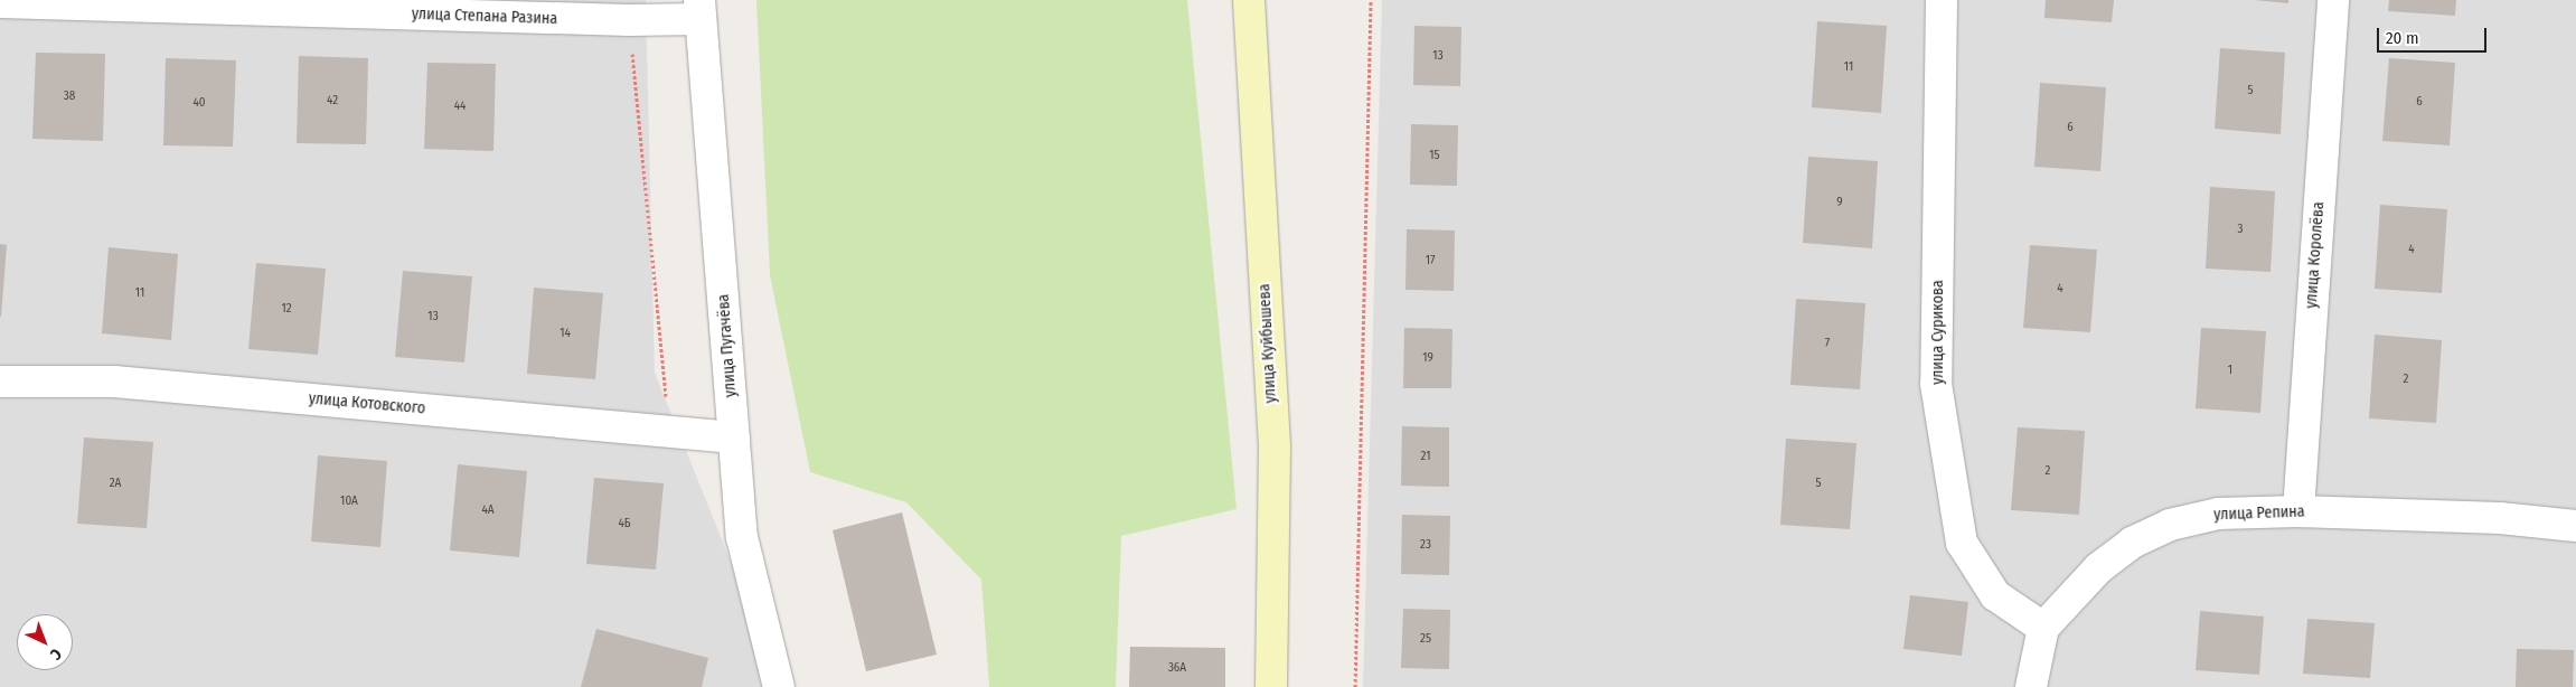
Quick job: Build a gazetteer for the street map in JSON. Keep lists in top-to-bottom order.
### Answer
{
  "streets": {
    "main road": ["улица Куйбышева"],
    "street": [
      "улица Степана Разина",
      "улица Королёва",
      "улица Сурикова",
      "улица Пугачёва",
      "улица Котовского",
      "улица Репина"
    ]
  },
  "crossings": [
    ["улица Степана Разина", "улица Пугачёва"],
    ["улица Королёва", "улица Репина"],
    ["улица Сурикова", "улица Репина"],
    ["улица Пугачёва", "улица Котовского"]
  ],
  "house_numbers": [
    "13",
    "11",
    "5",
    "38",
    "42",
    "6",
    "40",
    "44",
    "6",
    "15",
    "9",
    "3",
    "4",
    "17",
    "4",
    "11",
    "12",
    "13",
    "14",
    "7",
    "19",
    "1",
    "2",
    "21",
    "2",
    "2А",
    "5",
    "10А",
    "4А",
    "4Б",
    "23",
    "25",
    "36А"
  ],
  "scale_bar": "20 m",
  "north": "bottom right"
}
